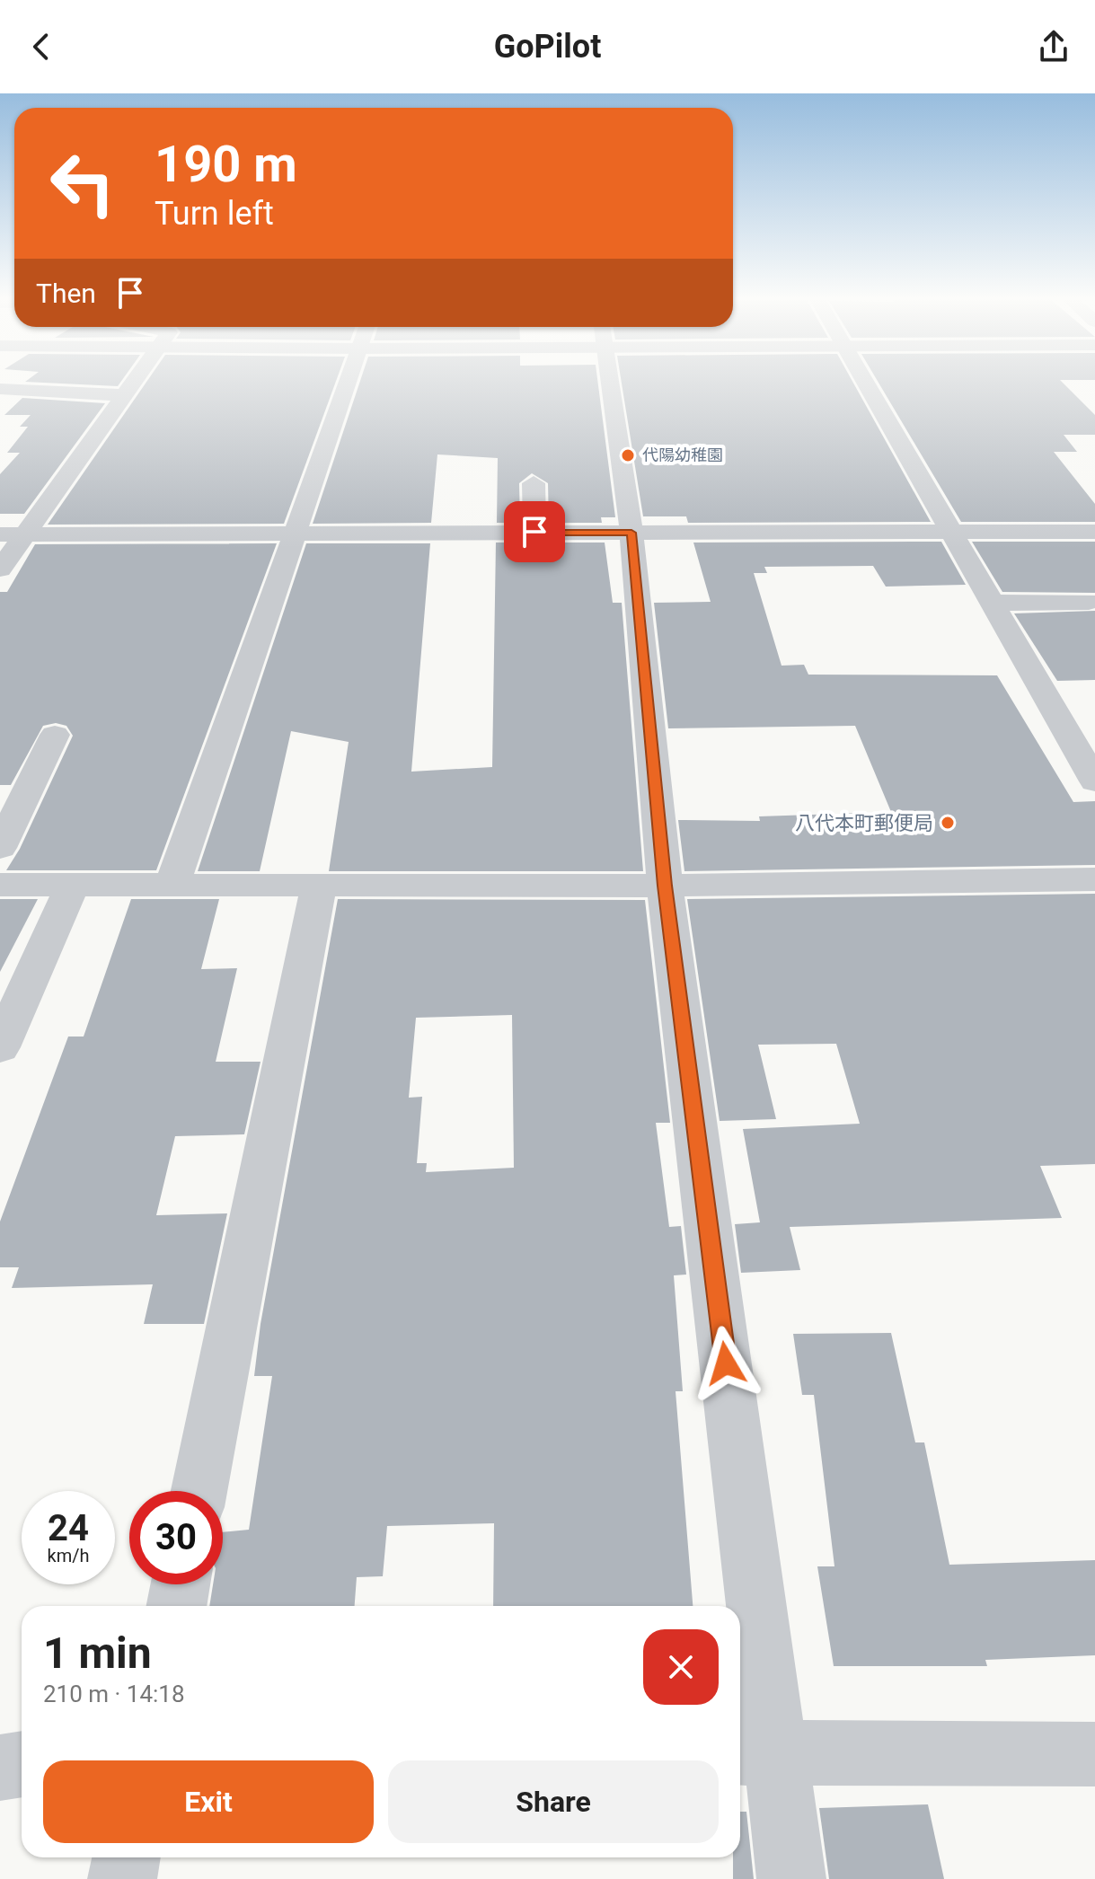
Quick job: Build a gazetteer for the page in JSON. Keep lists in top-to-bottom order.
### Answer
{
  "places": ["代陽幼稚園", "八代本町郵便局"],
  "page": {
    "header": "GoPilot",
    "turn": ["190 m", "Turn left"],
    "then": "Then",
    "speed": "24 km/h",
    "limit": "30",
    "heading": ["1 min", "210 m · 14:18"],
    "buttons": ["Exit", "Share"]
  }
}
